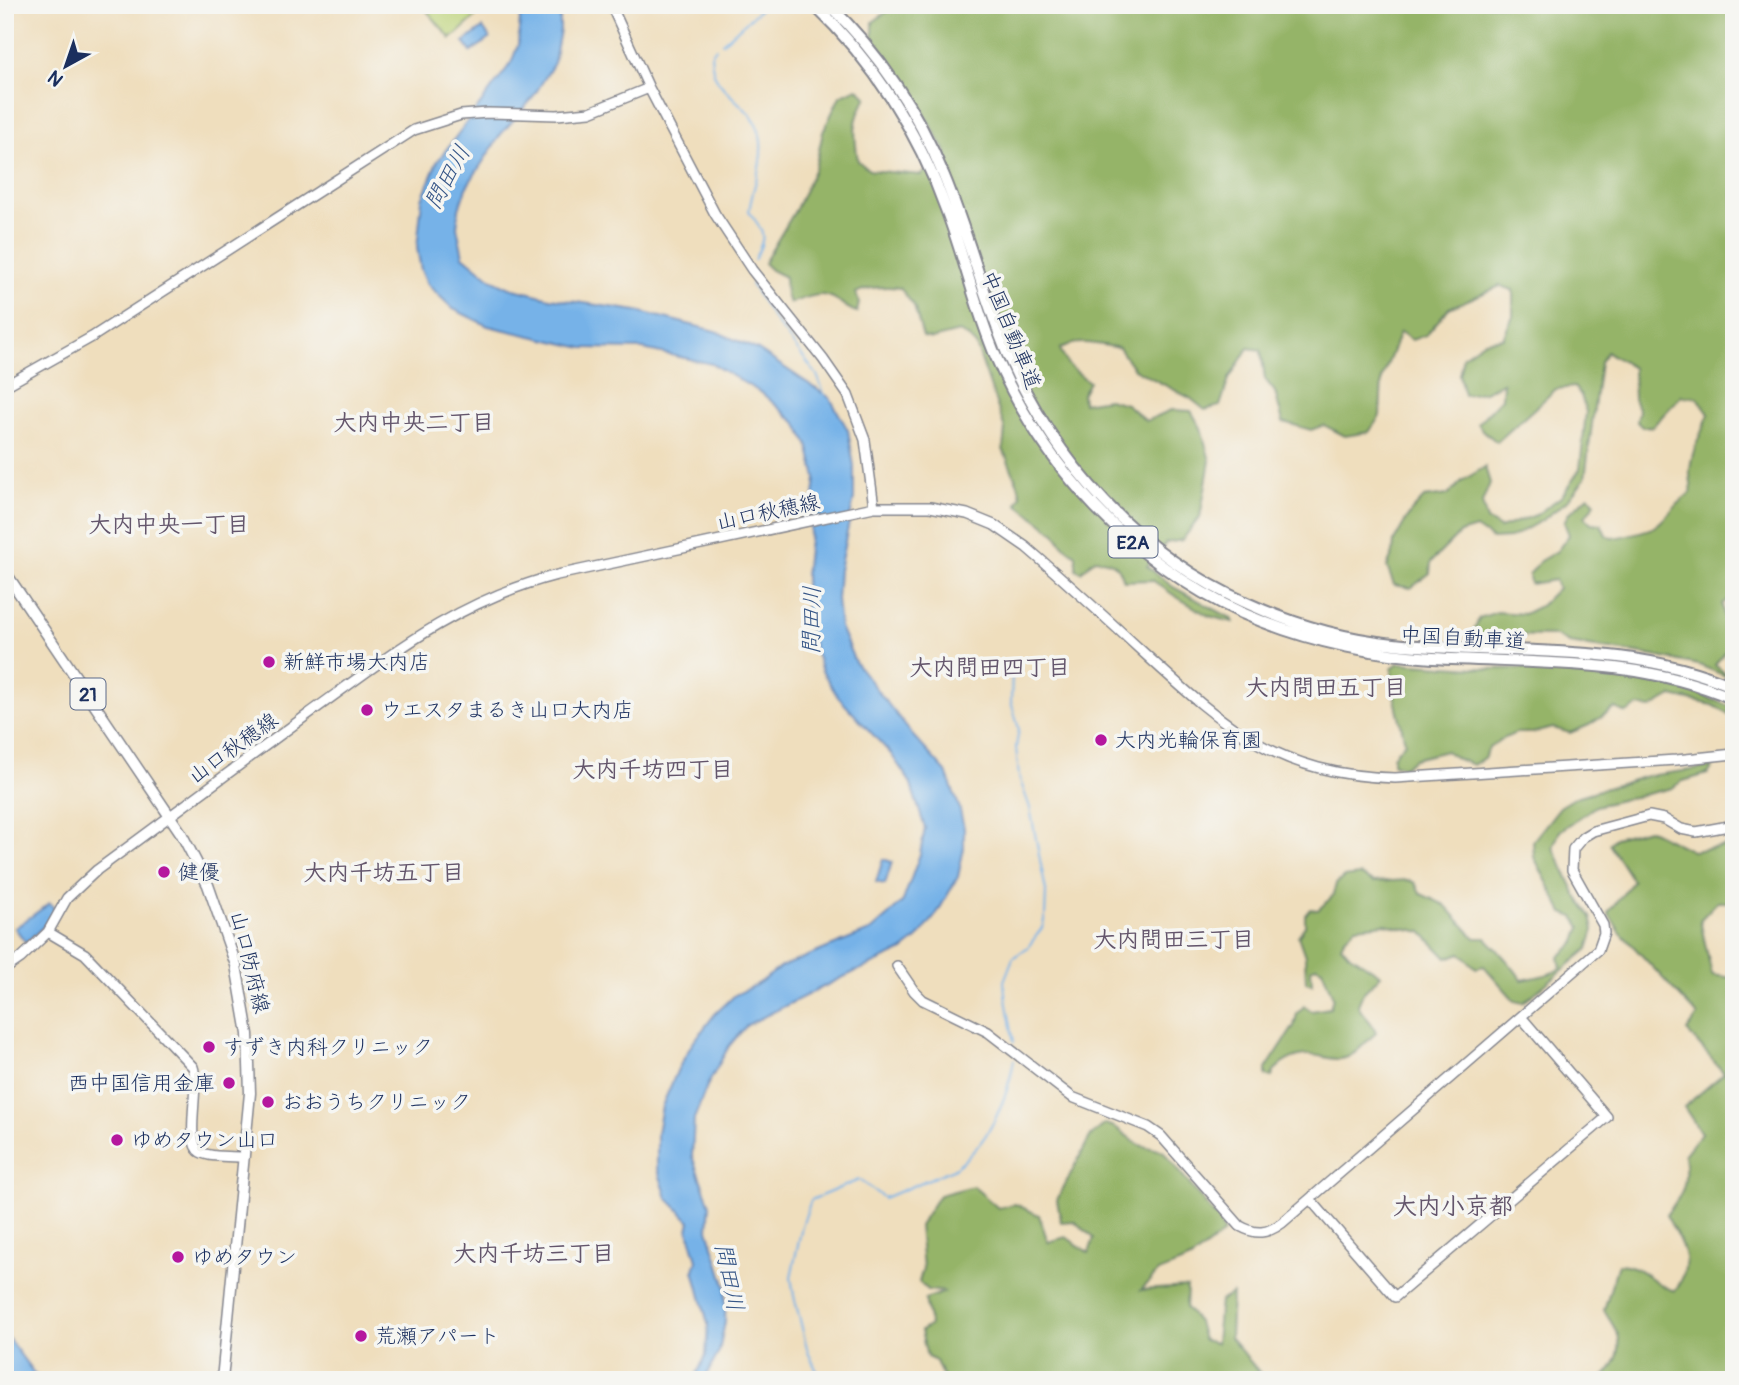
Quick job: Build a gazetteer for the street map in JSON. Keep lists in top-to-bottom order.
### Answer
{
  "streets": {
    "highway": ["中国自動車道", "E2A"],
    "main road": ["21", "山口防府線"],
    "street": ["山口秋穂線"]
  },
  "crossings": [
    ["山口秋穂線", "山口防府線"]
  ],
  "districts": [
    "大内中央二丁目",
    "大内中央一丁目",
    "大内問田四丁目",
    "大内問田五丁目",
    "大内千坊四丁目",
    "大内千坊五丁目",
    "大内問田三丁目",
    "大内小京都",
    "大内千坊三丁目"
  ],
  "water": ["問田川"],
  "places": [
    "新鮮市場大内店",
    "ウエスタまるき山口大内店",
    "大内光輪保育園",
    "健優",
    "すずき内科クリニック",
    "西中国信用金庫",
    "おおうちクリニック",
    "ゆめタウン山口",
    "ゆめタウン",
    "荒瀬アパート"
  ],
  "north": "bottom left"
}
